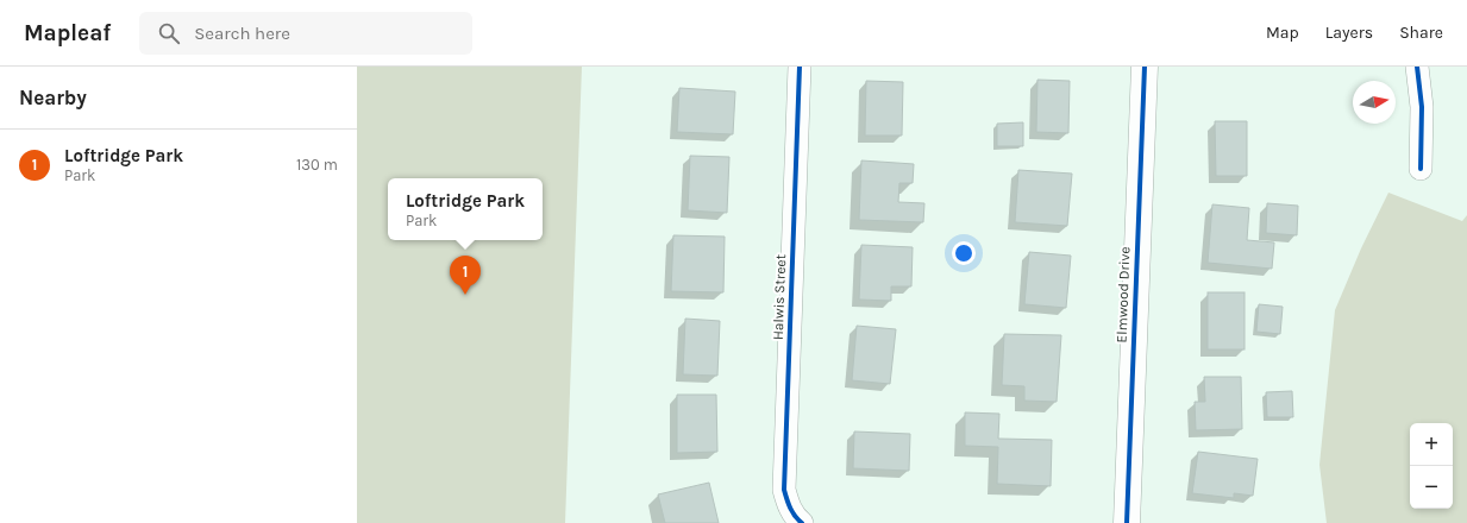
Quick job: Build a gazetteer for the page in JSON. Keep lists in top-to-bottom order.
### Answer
{
  "streets": {
    "street": ["Elmwood Drive", "Halwis Street"]
  },
  "north": "right",
  "page": {
    "header": "Mapleaf",
    "search": "Search here",
    "nav": ["Map", "Layers", "Share"],
    "heading": "Nearby",
    "list": [
      {
        "mark": "1",
        "name": "Loftridge Park",
        "note": "Park",
        "value": "130 m"
      }
    ],
    "popup": ["Loftridge Park", "Park"],
    "pins": "1",
    "map_buttons": ["+", "−"]
  }
}
